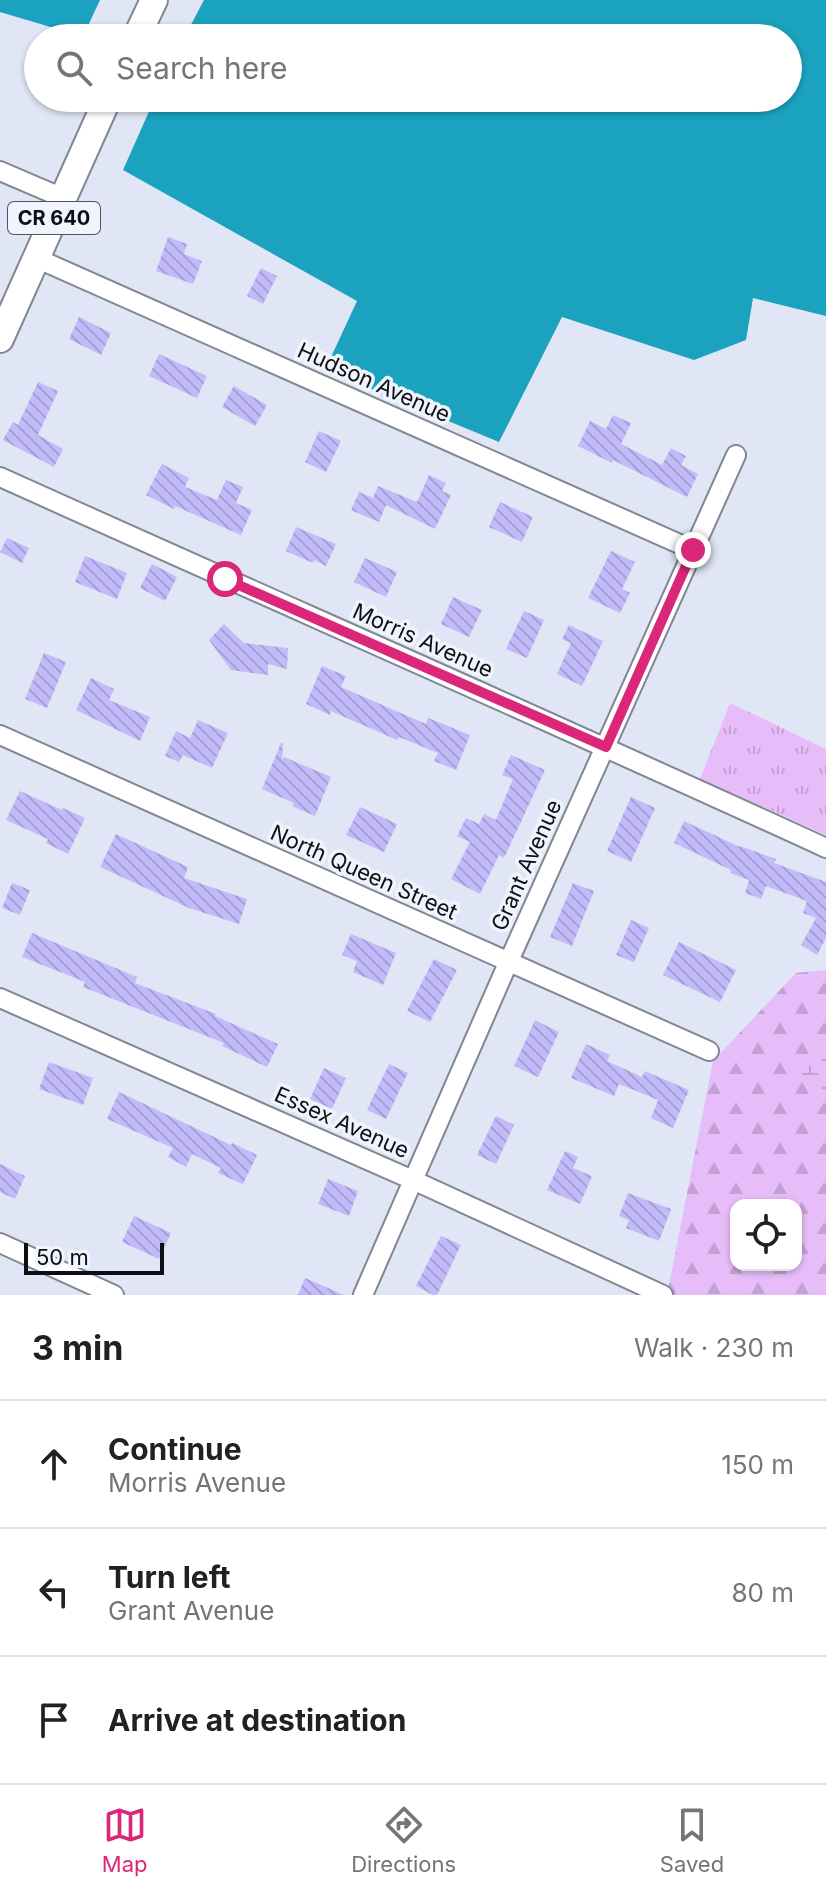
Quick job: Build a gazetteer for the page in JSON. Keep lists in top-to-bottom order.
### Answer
{
  "streets": {
    "main road": ["CR 640"],
    "street": [
      "Hudson Avenue",
      "Morris Avenue",
      "Grant Avenue",
      "North Queen Street",
      "Essex Avenue"
    ]
  },
  "crossings": [
    ["CR 640", "Hudson Avenue"],
    ["Hudson Avenue", "Grant Avenue"],
    ["Morris Avenue", "Grant Avenue"],
    ["Grant Avenue", "North Queen Street"],
    ["Grant Avenue", "Essex Avenue"]
  ],
  "scale_bar": "50 m",
  "page": {
    "search": "Search here",
    "scale": "50 m",
    "heading": ["3 min", "Walk · 230 m"],
    "list": [
      ["Continue", "Morris Avenue", "150 m"],
      ["Turn left", "Grant Avenue", "80 m"],
      "Arrive at destination"
    ],
    "nav": ["Map", "Directions", "Saved"]
  }
}
